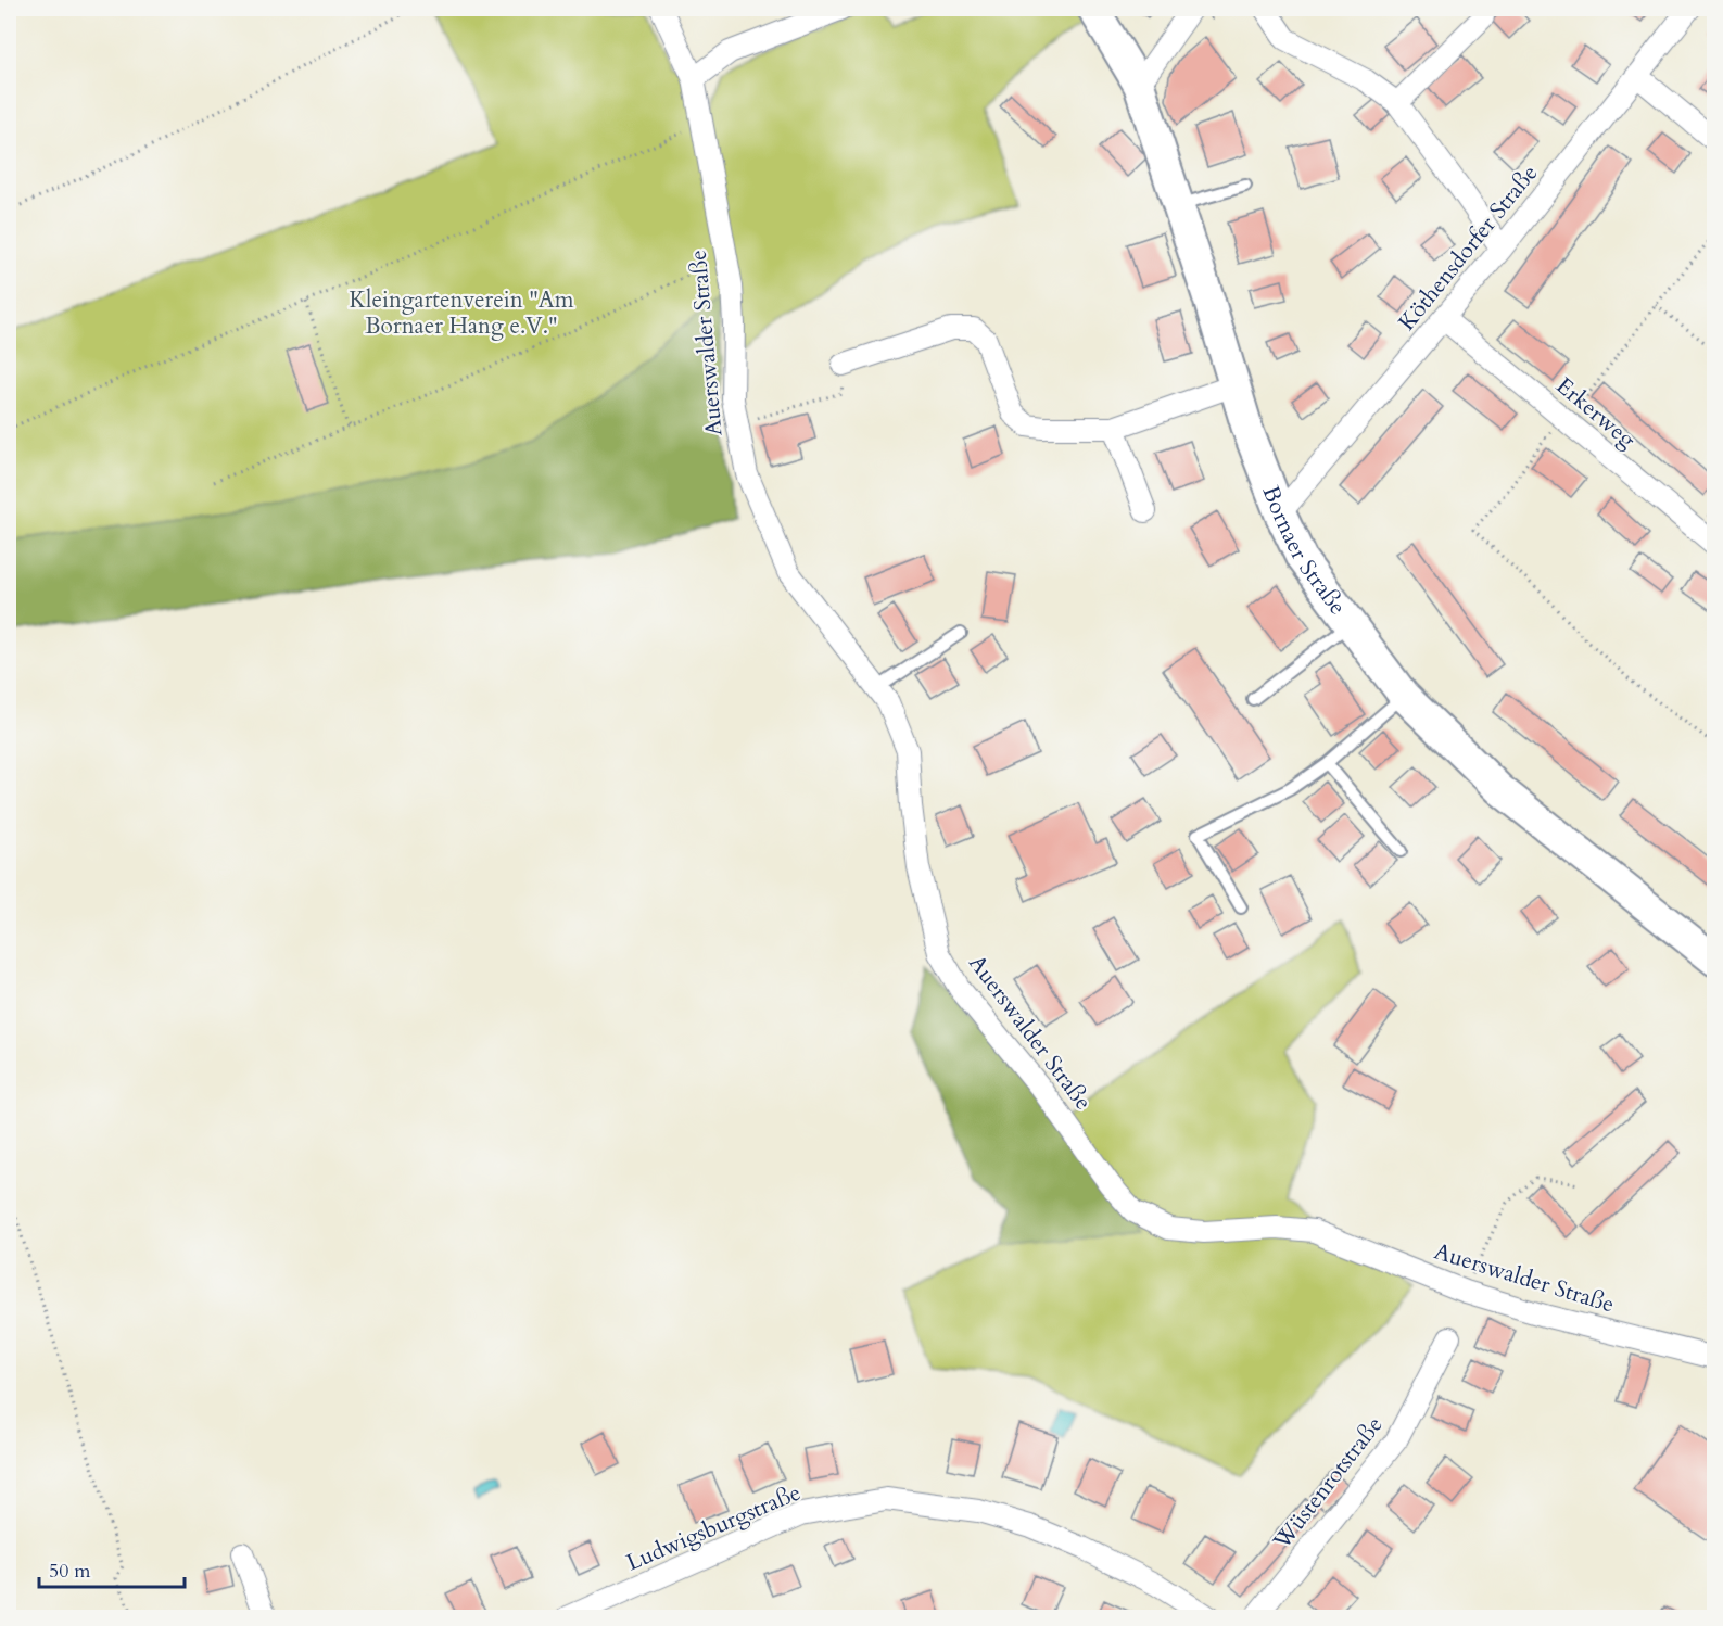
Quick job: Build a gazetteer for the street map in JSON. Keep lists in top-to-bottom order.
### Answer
{
  "streets": {
    "main road": ["Bornaer Straße"],
    "street": [
      "Köthensdorfer Straße",
      "Auerswalder Straße",
      "Erkerweg",
      "Wüstenrotstraße",
      "Ludwigsburgstraße"
    ]
  },
  "crossings": [
    ["Köthensdorfer Straße", "Erkerweg"],
    ["Köthensdorfer Straße", "Bornaer Straße"]
  ],
  "parks": ["Kleingartenverein \"Am Bornaer Hang e.V.\""],
  "scale_bar": "50 m"
}
